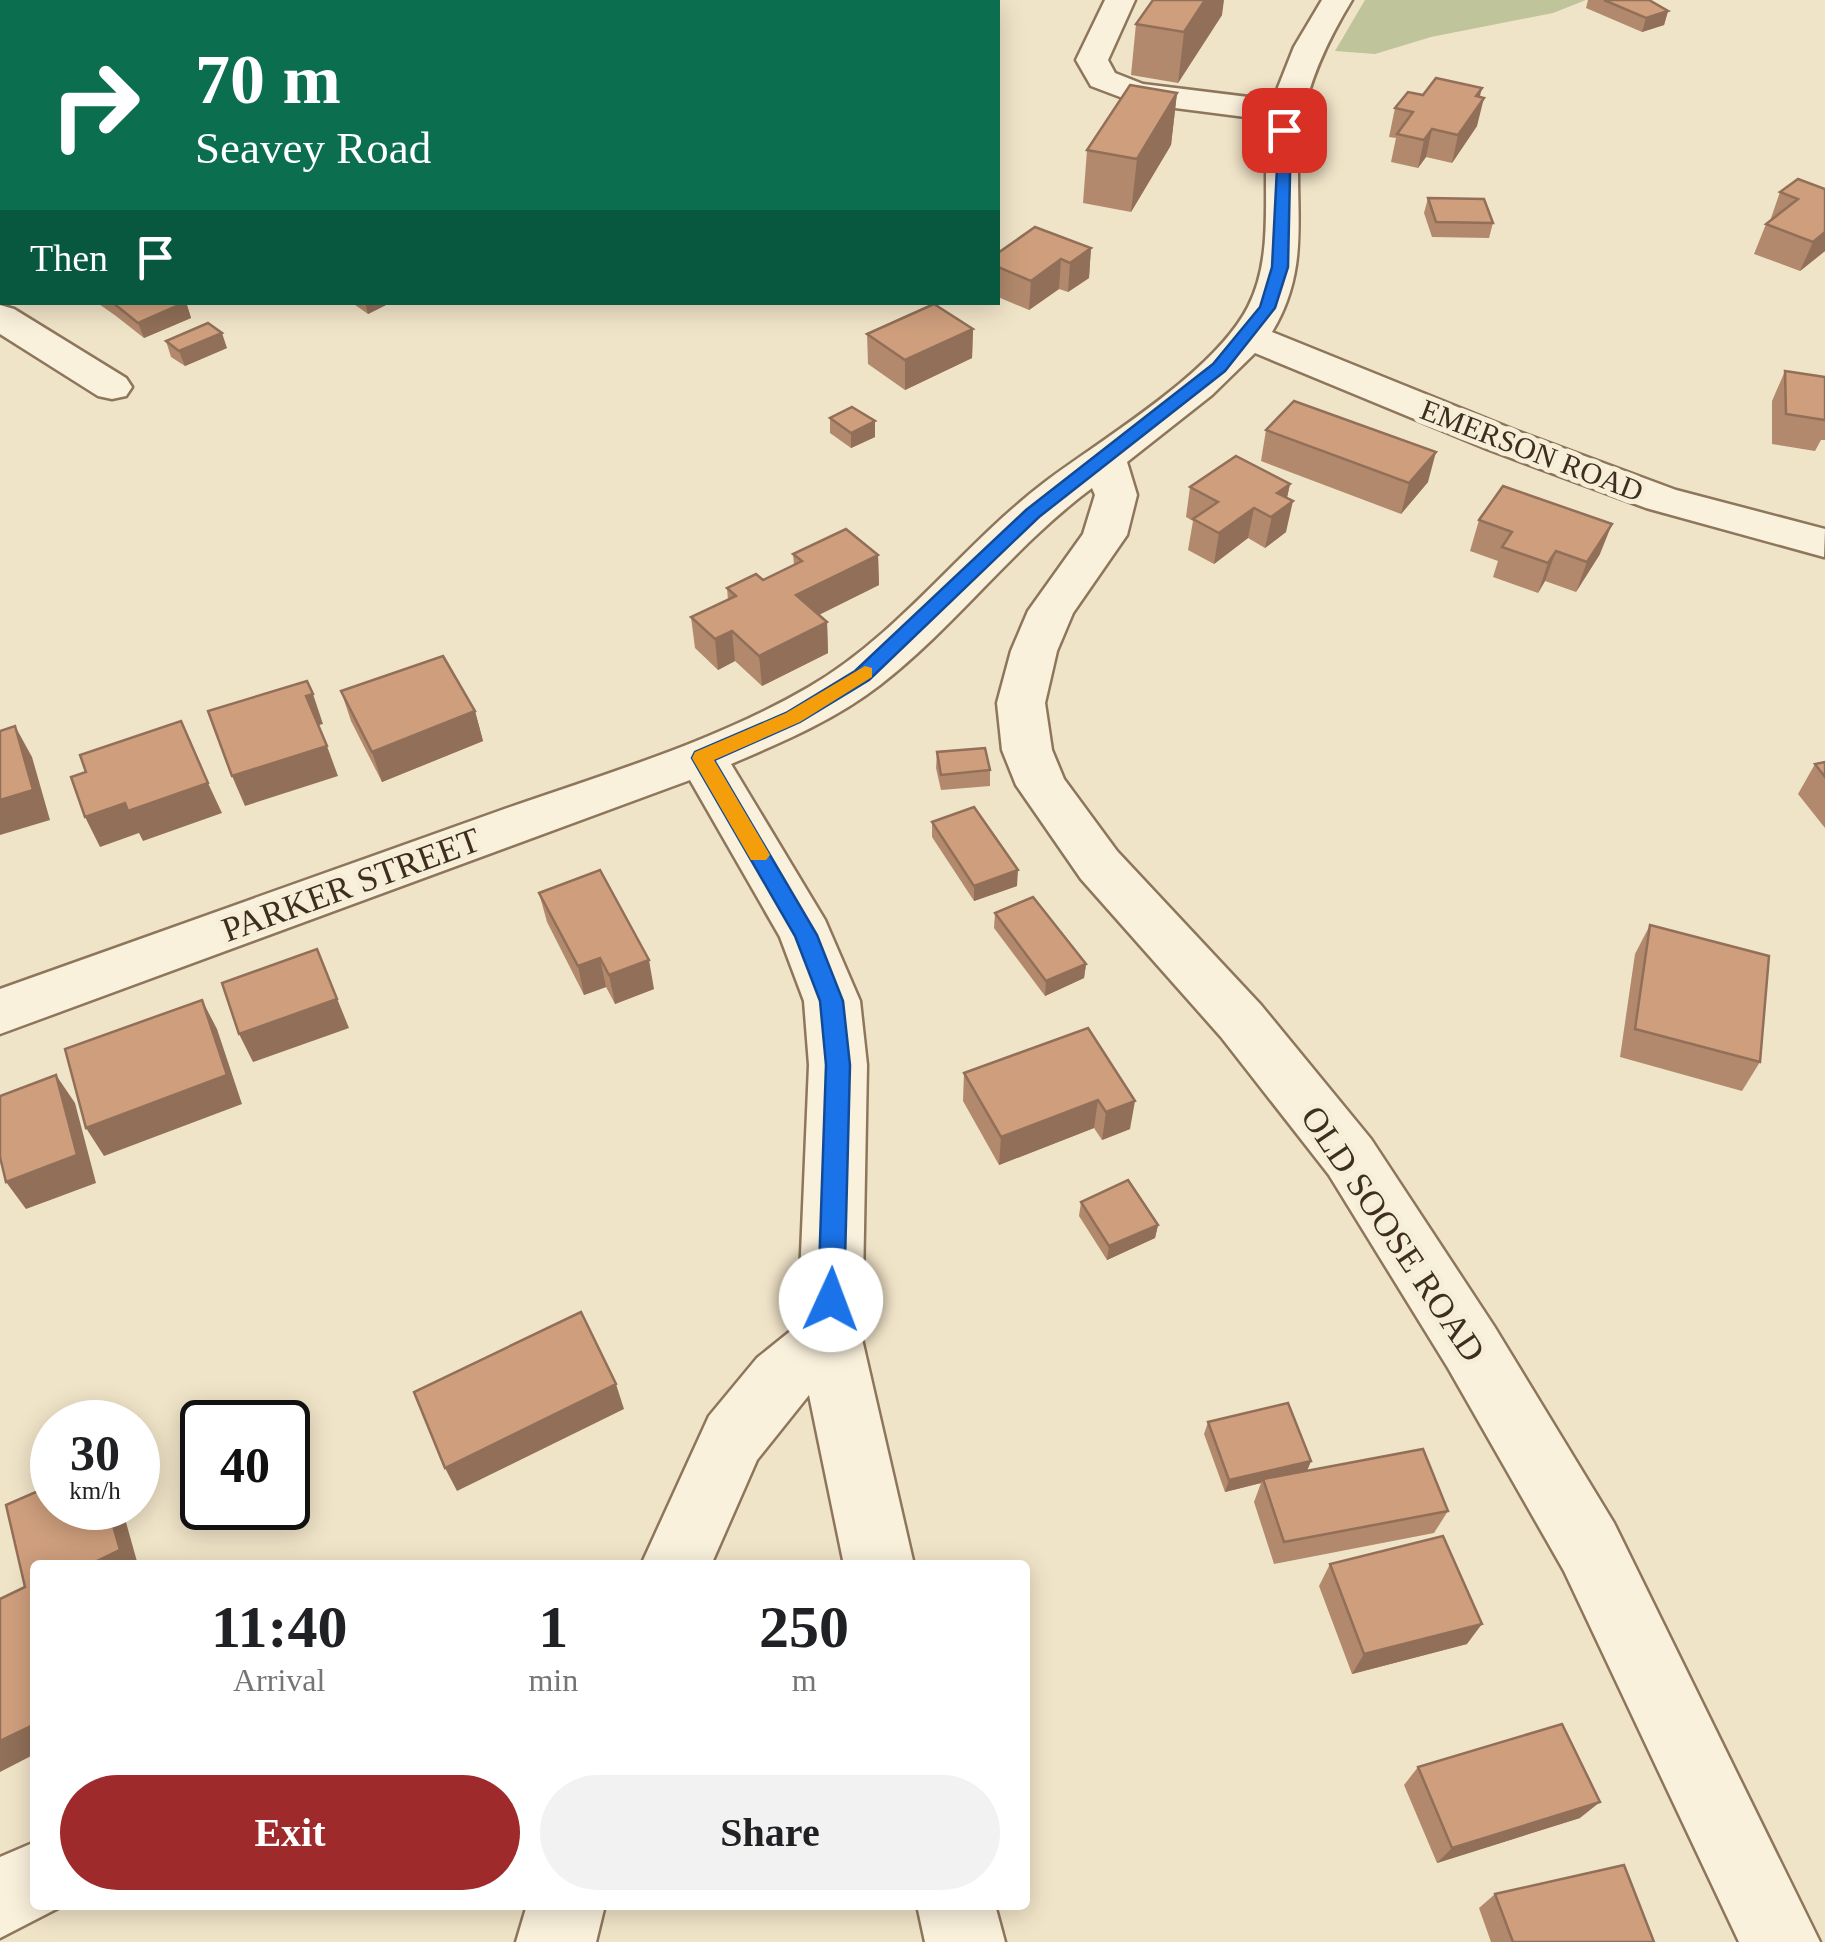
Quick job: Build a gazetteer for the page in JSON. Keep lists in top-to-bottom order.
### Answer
{
  "streets": {
    "street": ["EMERSON ROAD", "PARKER STREET", "OLD SOOSE ROAD"]
  },
  "crossings": [
    ["EMERSON ROAD", "PARKER STREET"],
    ["PARKER STREET", "OLD SOOSE ROAD"]
  ],
  "page": {
    "turn": ["70 m", "Seavey Road"],
    "then": "Then",
    "speed": "30 km/h",
    "limit": "40",
    "eta": [
      "11:40",
      "Arrival",
      "1",
      "min",
      "250",
      "m"
    ],
    "buttons": ["Exit", "Share"]
  }
}
